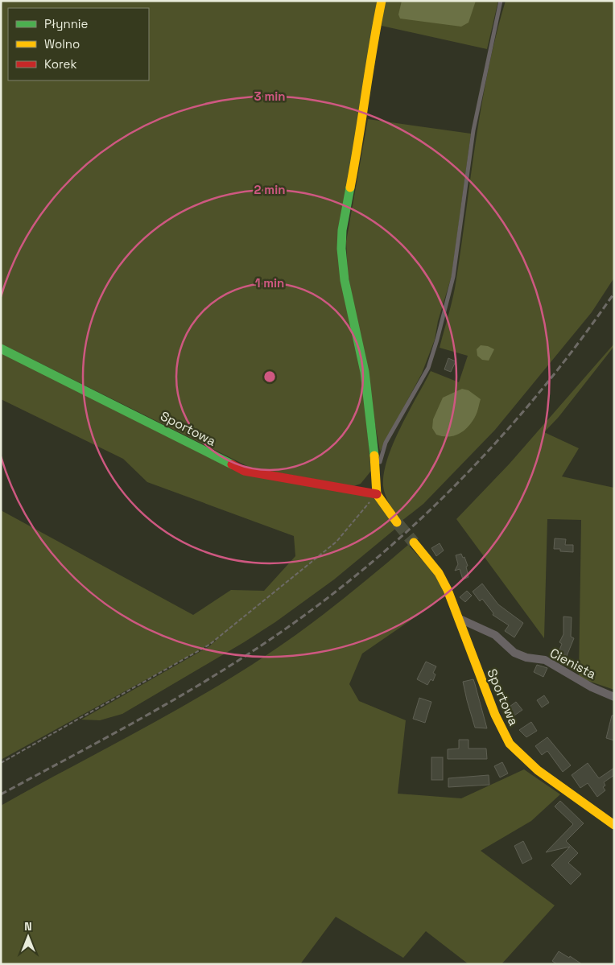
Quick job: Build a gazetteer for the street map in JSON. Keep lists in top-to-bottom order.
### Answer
{
  "streets": {
    "street": ["Sportowa", "Cienista"]
  },
  "crossings": [
    ["Sportowa", "Cienista"]
  ],
  "legend": ["Płynnie", "Wolno", "Korek"],
  "north": "top",
  "rings": ["3 min", "2 min", "1 min"]
}
